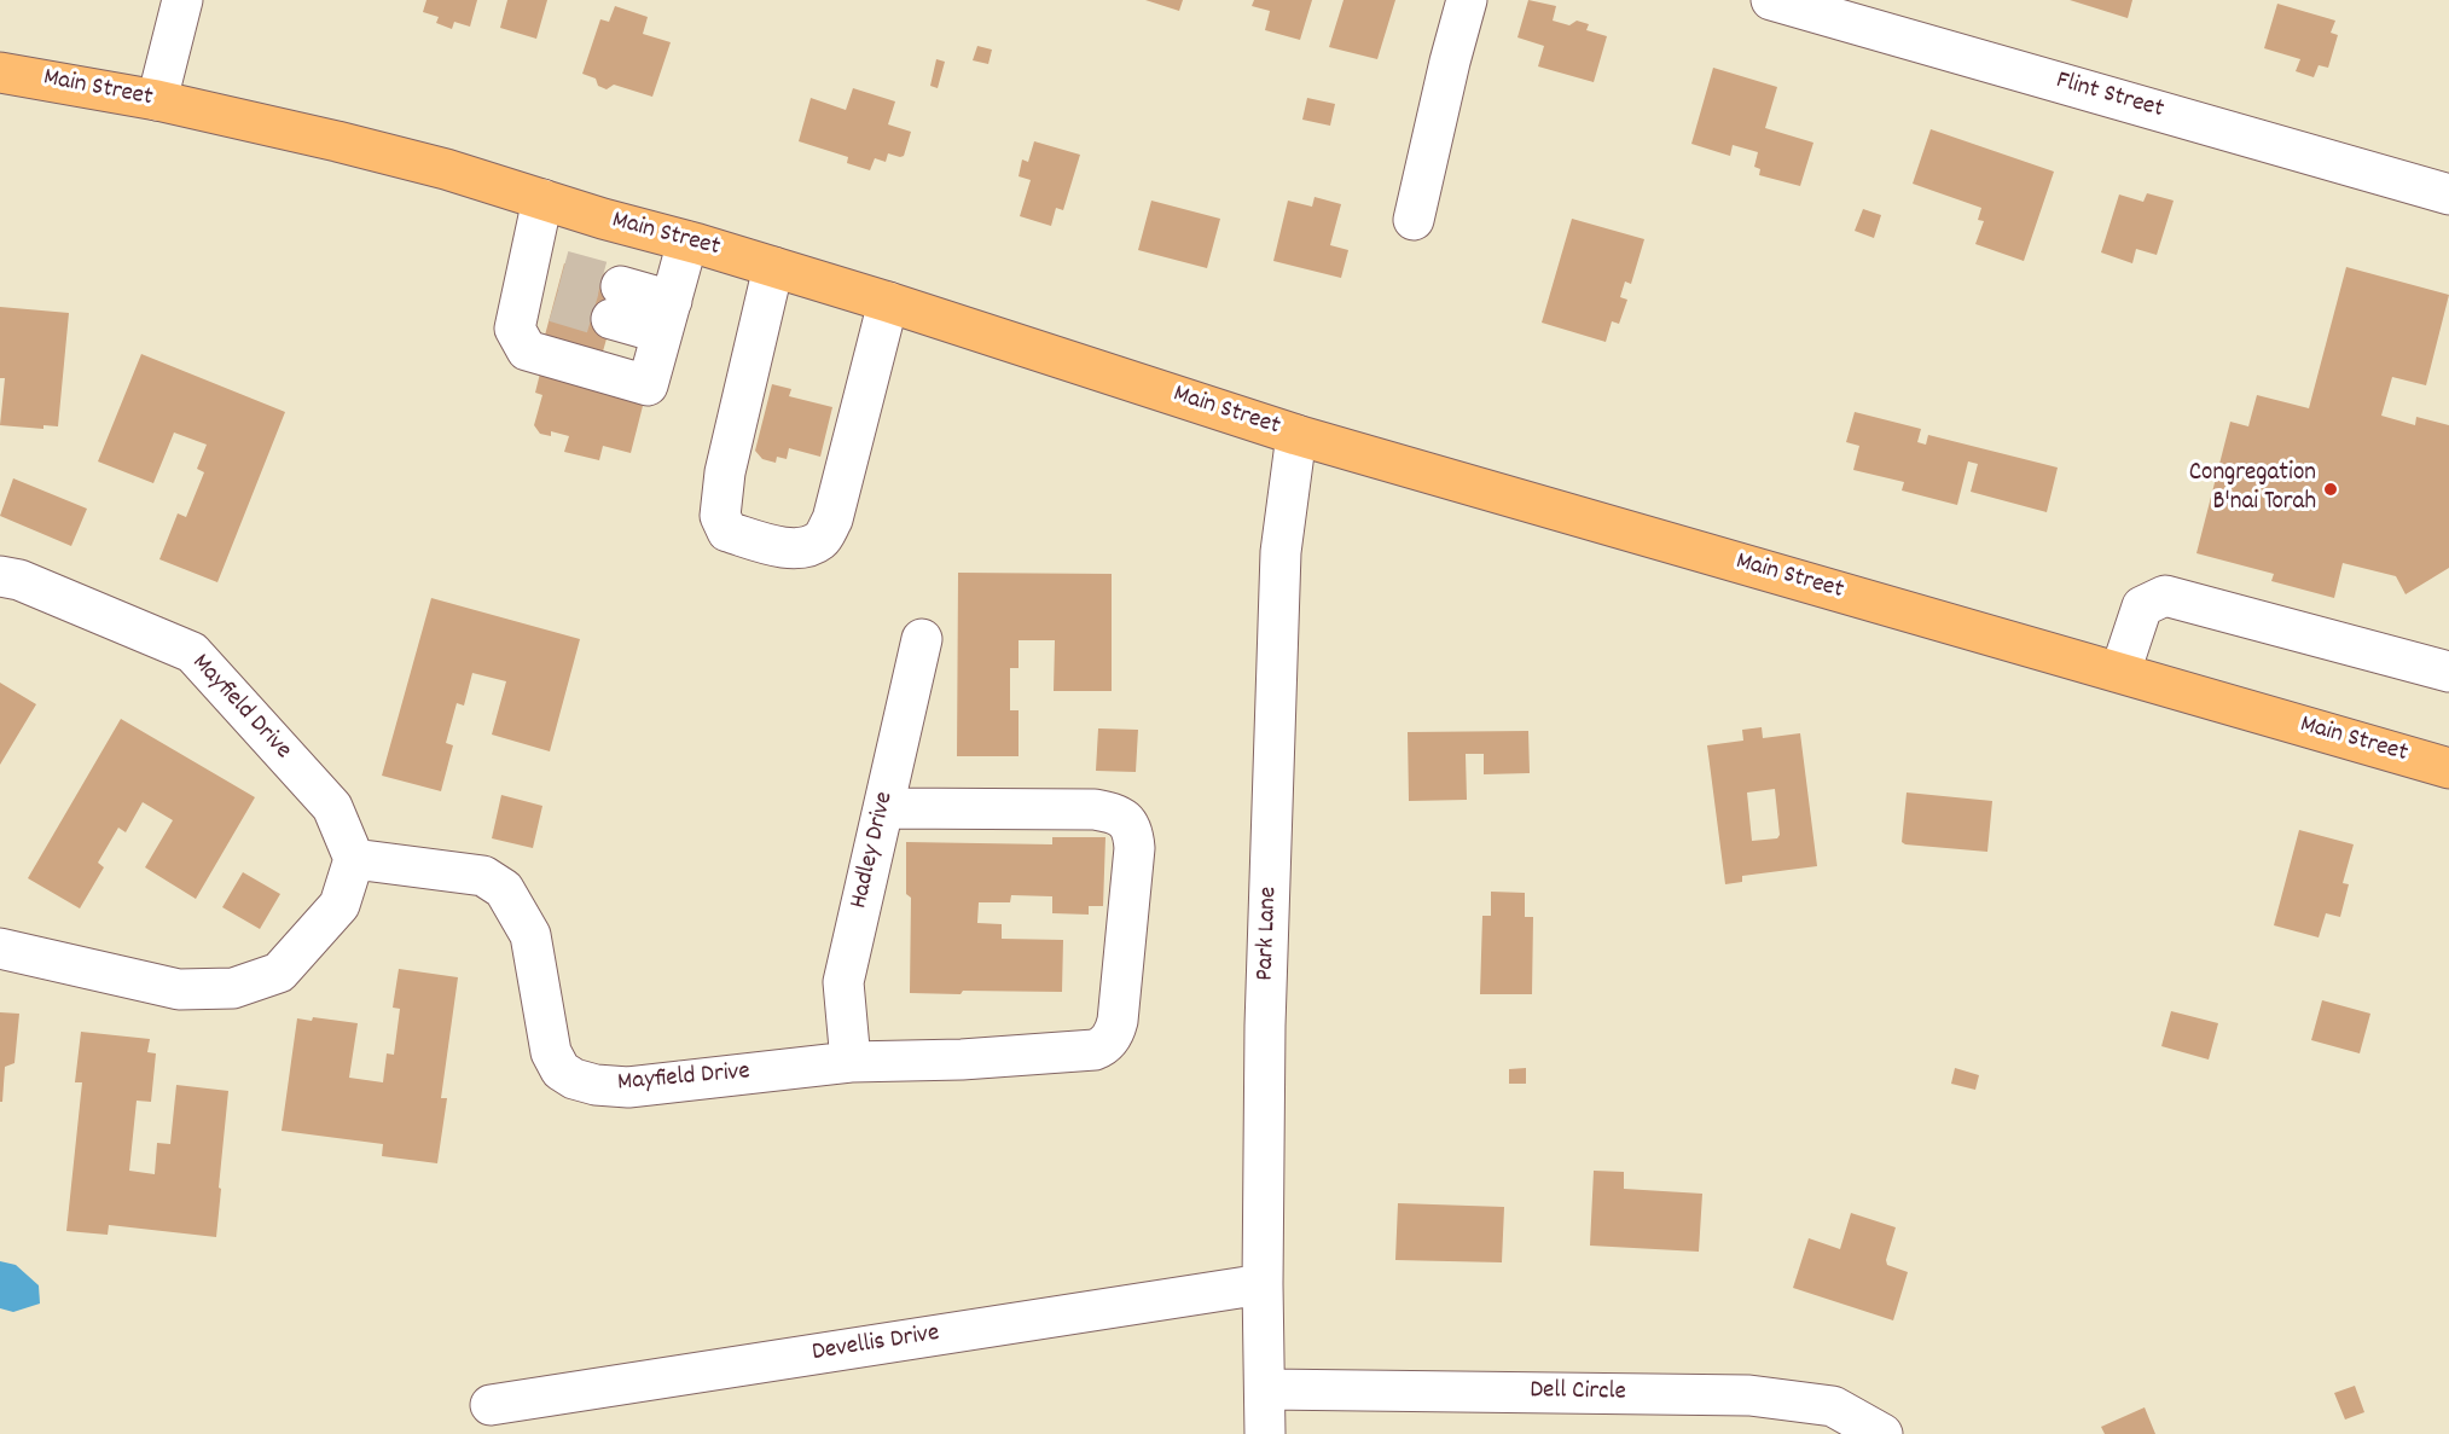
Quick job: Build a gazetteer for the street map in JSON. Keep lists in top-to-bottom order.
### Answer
{
  "streets": {
    "main road": ["Main Street"],
    "street": [
      "Flint Street",
      "Mayfield Drive",
      "Hadley Drive",
      "Park Lane",
      "Devellis Drive",
      "Dell Circle"
    ]
  },
  "crossings": [
    ["Main Street", "Park Lane"],
    ["Mayfield Drive", "Hadley Drive"],
    ["Park Lane", "Devellis Drive"],
    ["Park Lane", "Dell Circle"]
  ],
  "places": ["Congregation B'nai Torah"]
}
